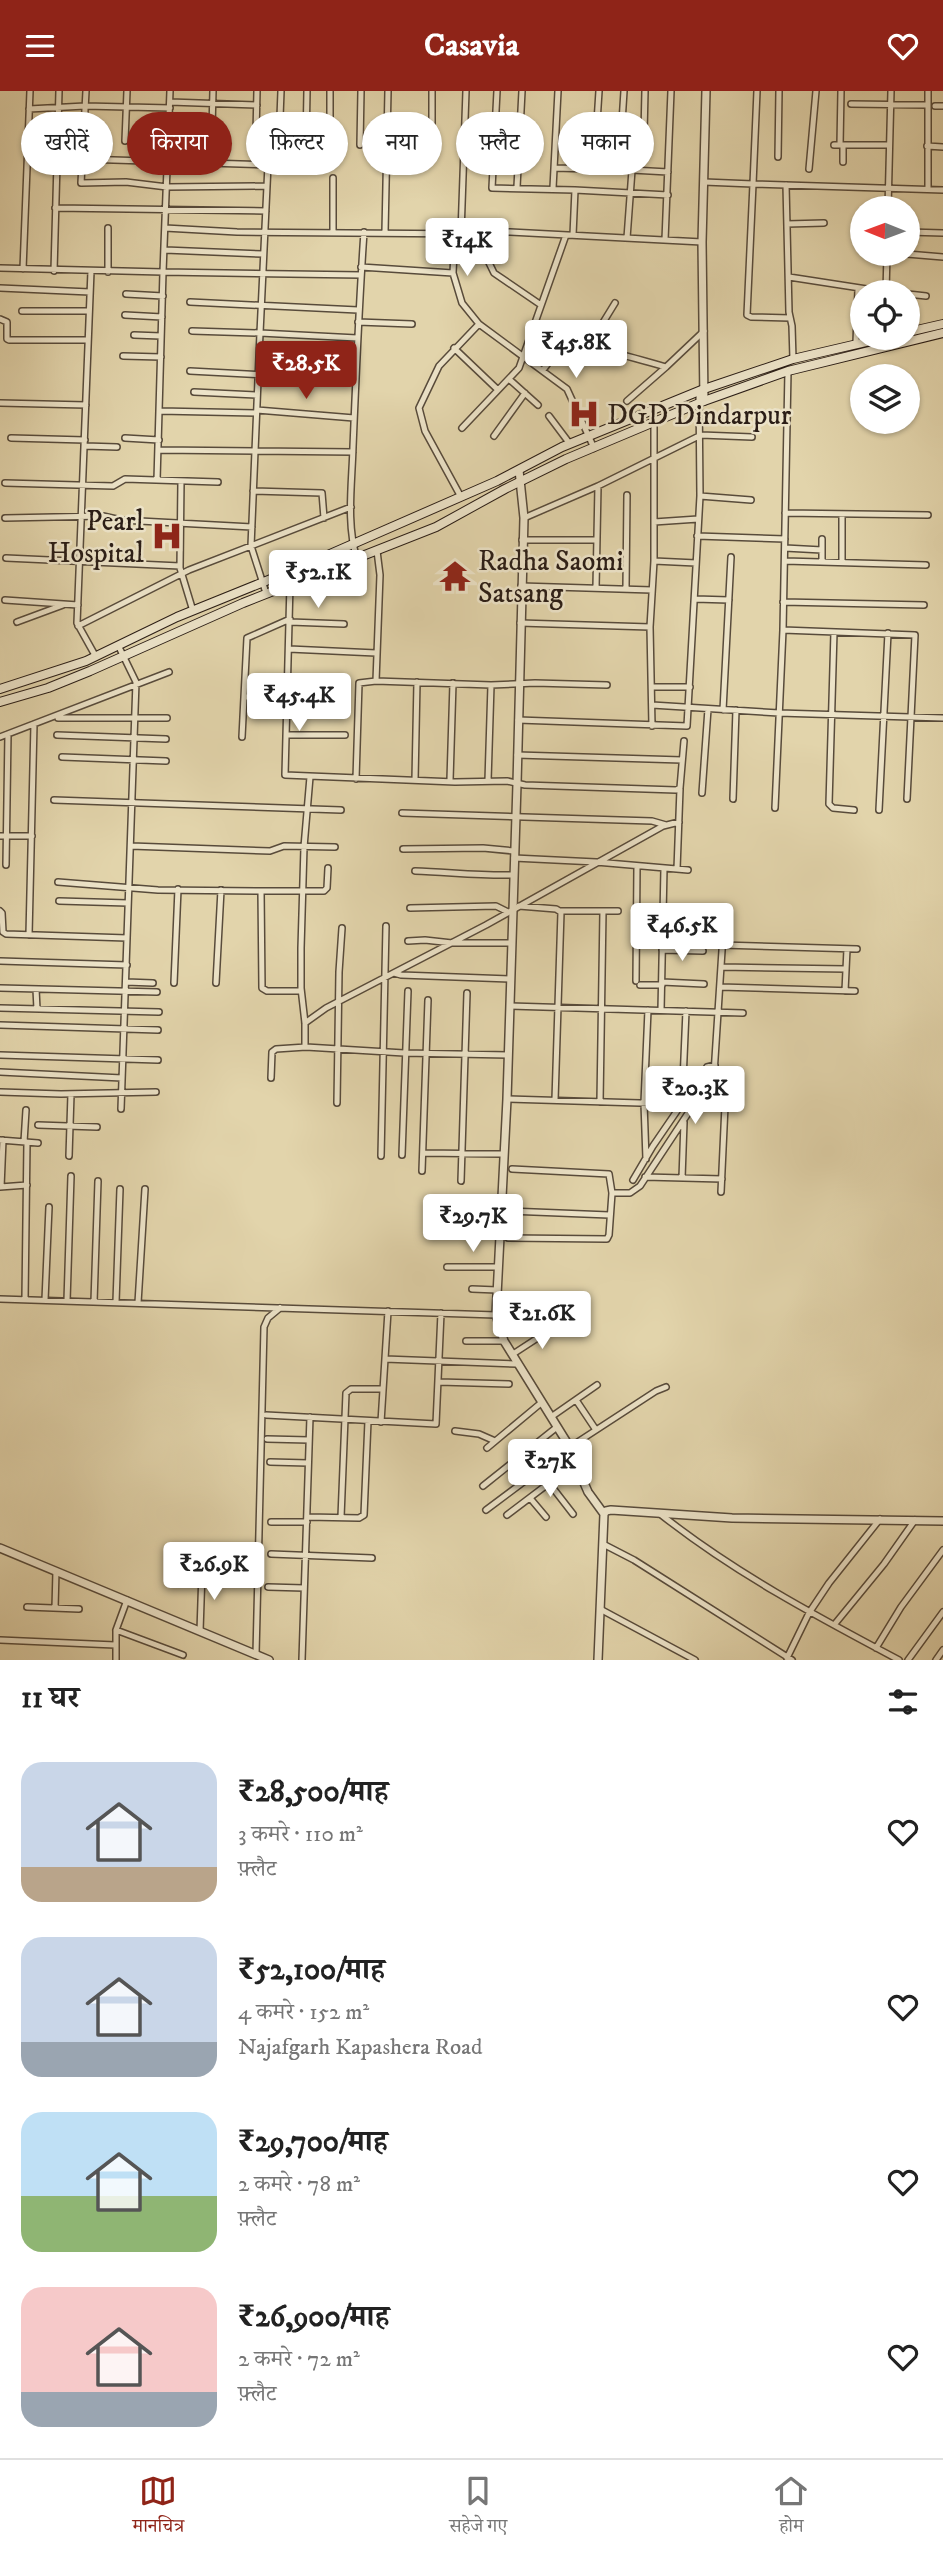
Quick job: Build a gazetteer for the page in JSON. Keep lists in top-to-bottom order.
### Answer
{
  "places": {
    "hospital": ["DGD Dindarpur", "Pearl Hospital"],
    "temple": ["Radha Saomi Satsang"]
  },
  "north": "left",
  "page": {
    "header": "Casavia",
    "chip": [
      "खरीदें",
      "किराया",
      "फ़िल्टर",
      "नया",
      "फ़्लैट",
      "मकान"
    ],
    "price": [
      "₹14K",
      "₹45.8K",
      "₹28.5K",
      "₹52.1K",
      "₹45.4K",
      "₹46.5K",
      "₹20.3K",
      "₹29.7K",
      "₹21.6K",
      "₹27K",
      "₹26.9K"
    ],
    "heading": "11 घर",
    "list": [
      {
        "name": "₹28,500/माह",
        "note": "3 कमरे · 110 m² · फ़्लैट"
      },
      {
        "name": "₹52,100/माह",
        "note": "4 कमरे · 152 m² · Najafgarh Kapashera Road"
      },
      {
        "name": "₹29,700/माह",
        "note": "2 कमरे · 78 m² · फ़्लैट"
      },
      {
        "name": "₹26,900/माह",
        "note": "2 कमरे · 72 m² · फ़्लैट"
      }
    ],
    "tabs": ["मानचित्र", "सहेजे गए", "होम"]
  }
}
